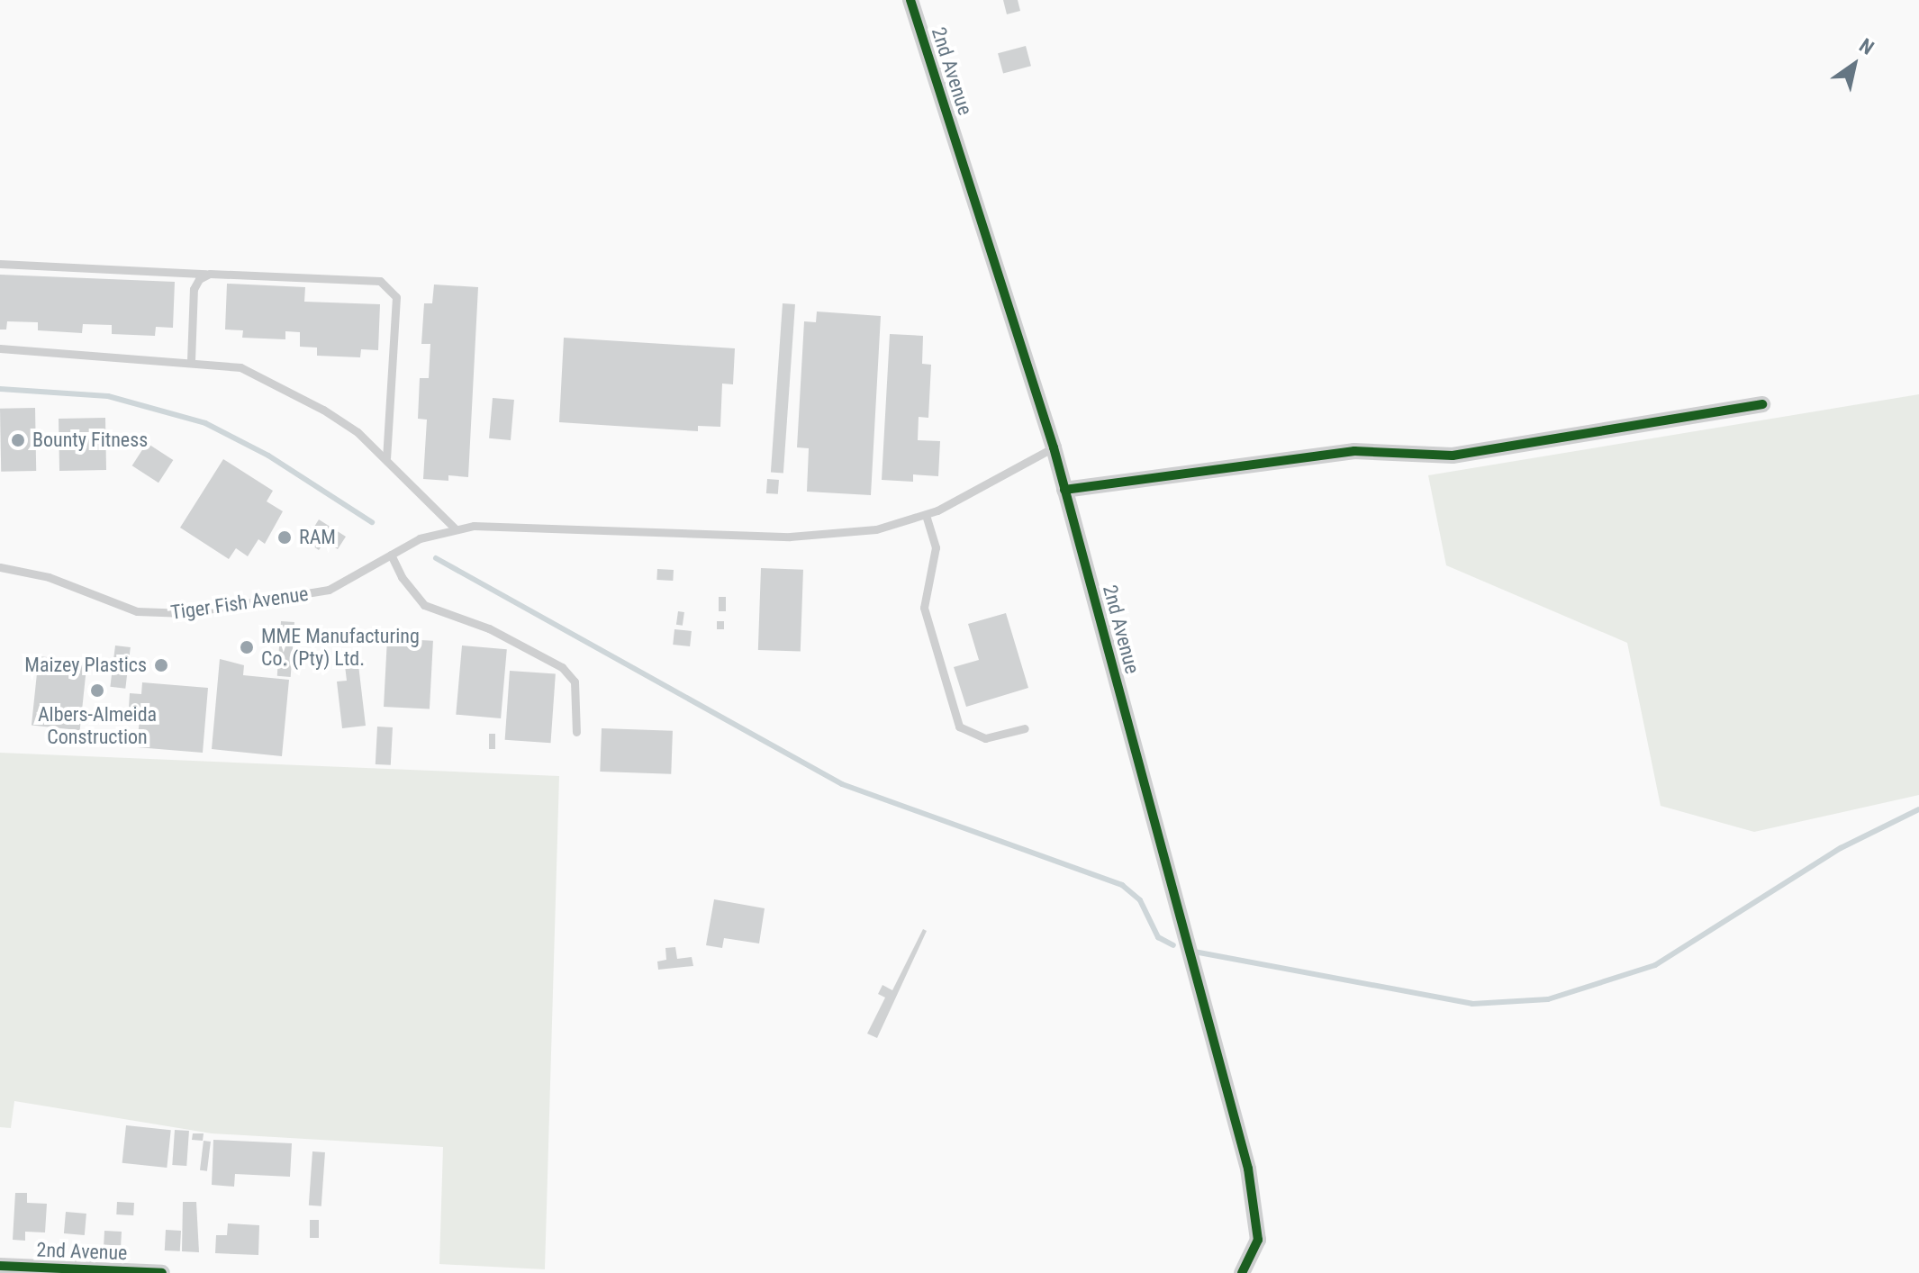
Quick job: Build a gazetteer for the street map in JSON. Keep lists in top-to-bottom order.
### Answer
{
  "streets": {
    "street": ["2nd Avenue"],
    "lane": ["Tiger Fish Avenue"]
  },
  "crossings": [
    ["2nd Avenue", "Tiger Fish Avenue"]
  ],
  "places": [
    "Bounty Fitness",
    "RAM",
    "MME Manufacturing Co. (Pty) Ltd.",
    "Maizey Plastics",
    "Albers-Almeida Construction"
  ],
  "north": "top right"
}
